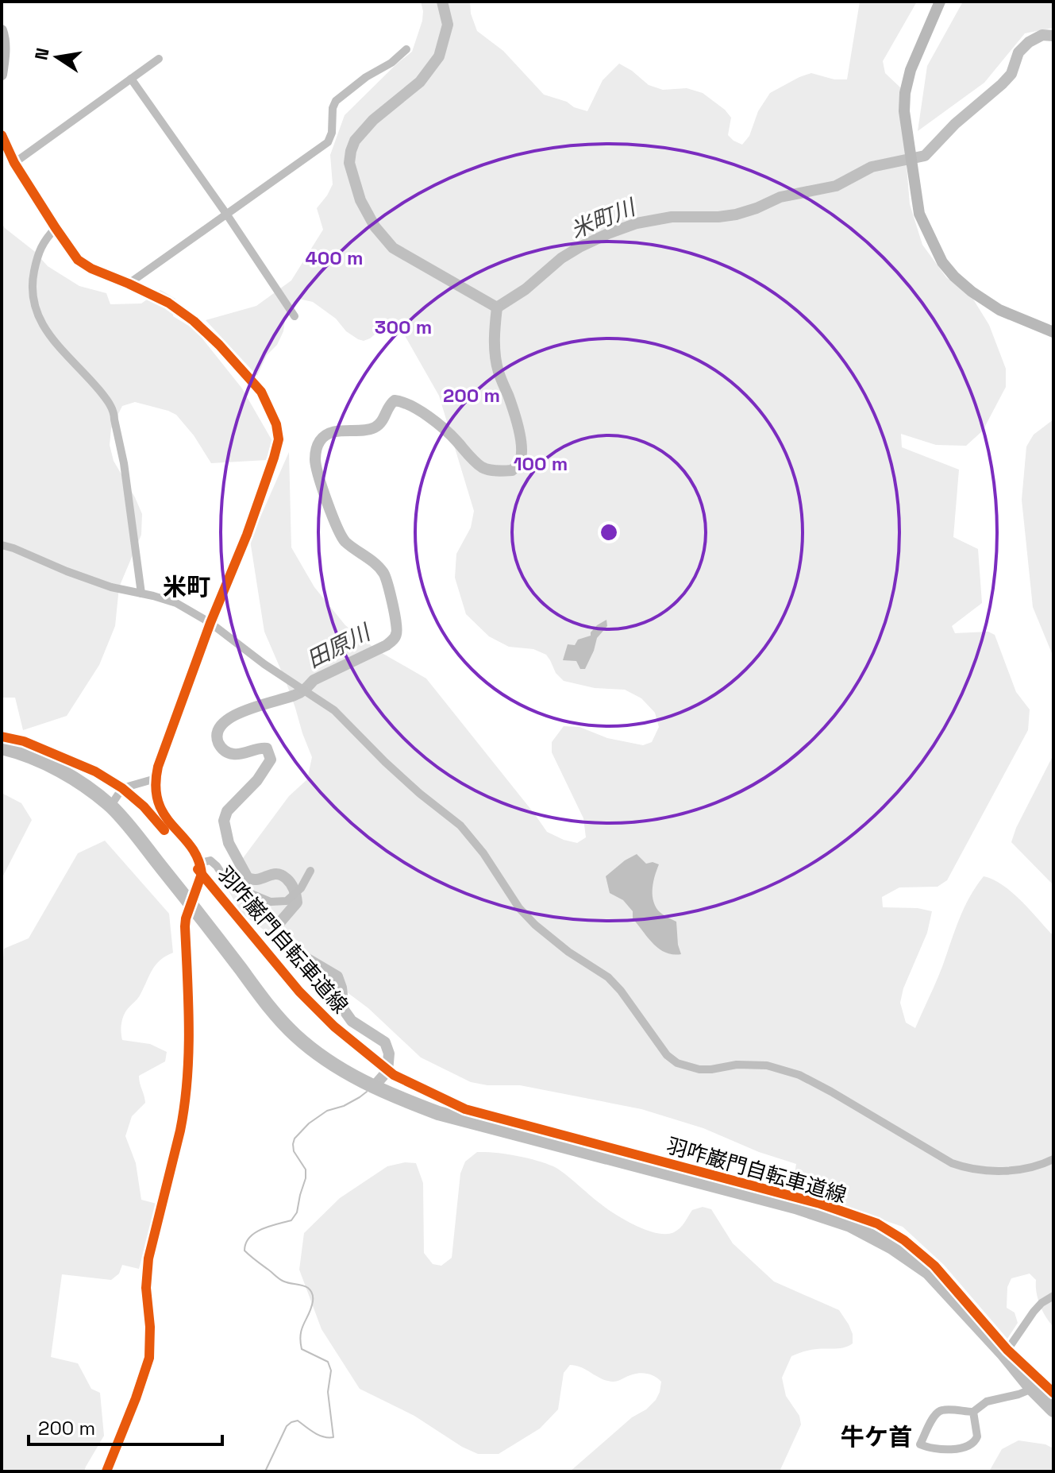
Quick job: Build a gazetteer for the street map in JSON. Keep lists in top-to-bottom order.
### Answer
{
  "streets": {
    "cycle path": ["羽咋巌門自転車道線"]
  },
  "districts": ["米町", "牛ケ首"],
  "water": ["米町川", "田原川"],
  "scale_bar": "200 m",
  "north": "left",
  "rings": [
    "400 m",
    "300 m",
    "200 m",
    "100 m"
  ]
}
